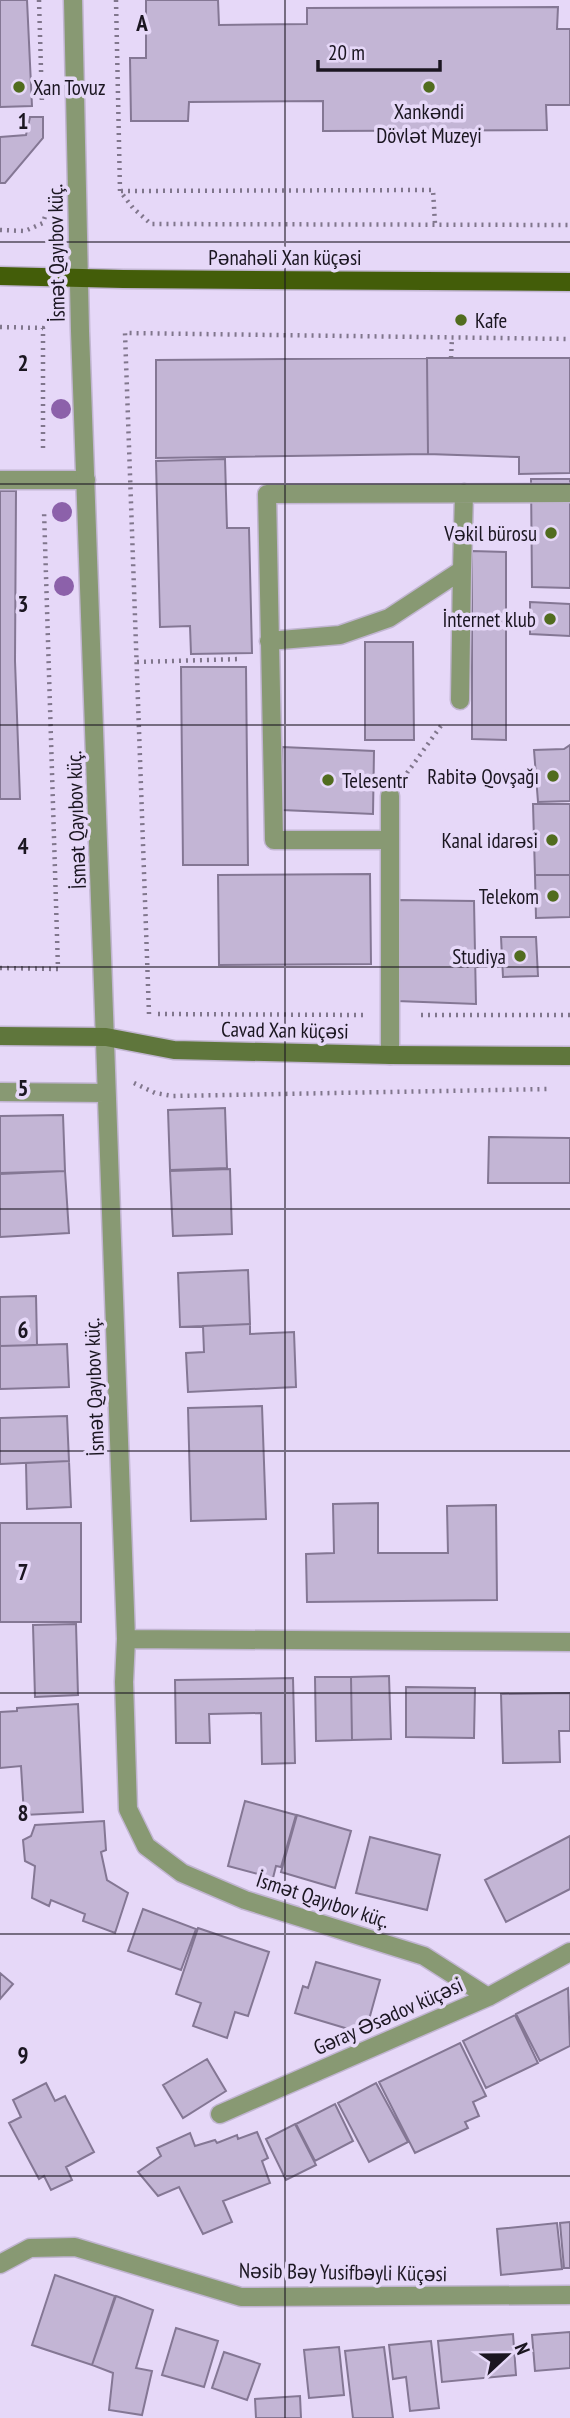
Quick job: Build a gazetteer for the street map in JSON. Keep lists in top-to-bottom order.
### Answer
{
  "streets": {
    "main road": ["Pənahəli Xan küçəsi"],
    "street": [
      "İsmət Qayıbov küç.",
      "Cavad Xan küçəsi",
      "Gəray Əsədov küçəsi",
      "Nəsib Bəy Yusifbəyli Küçəsi"
    ]
  },
  "crossings": [
    ["İsmət Qayıbov küç.", "Pənahəli Xan küçəsi"],
    ["İsmət Qayıbov küç.", "Cavad Xan küçəsi"],
    ["İsmət Qayıbov küç.", "Gəray Əsədov küçəsi"]
  ],
  "places": [
    "Xan Tovuz",
    "Xankəndi Dövlət Muzeyi",
    "Kafe",
    "Vəkil bürosu",
    "İnternet klub",
    "Rabitə Qovşağı",
    "Telesentr",
    "Kanal idarəsi",
    "Telekom",
    "Studiya"
  ],
  "scale_bar": "20 m",
  "north": "right",
  "grid": {
    "columns": ["A"],
    "rows": [
      "1",
      "2",
      "3",
      "4",
      "5",
      "6",
      "7",
      "8",
      "9"
    ]
  }
}
